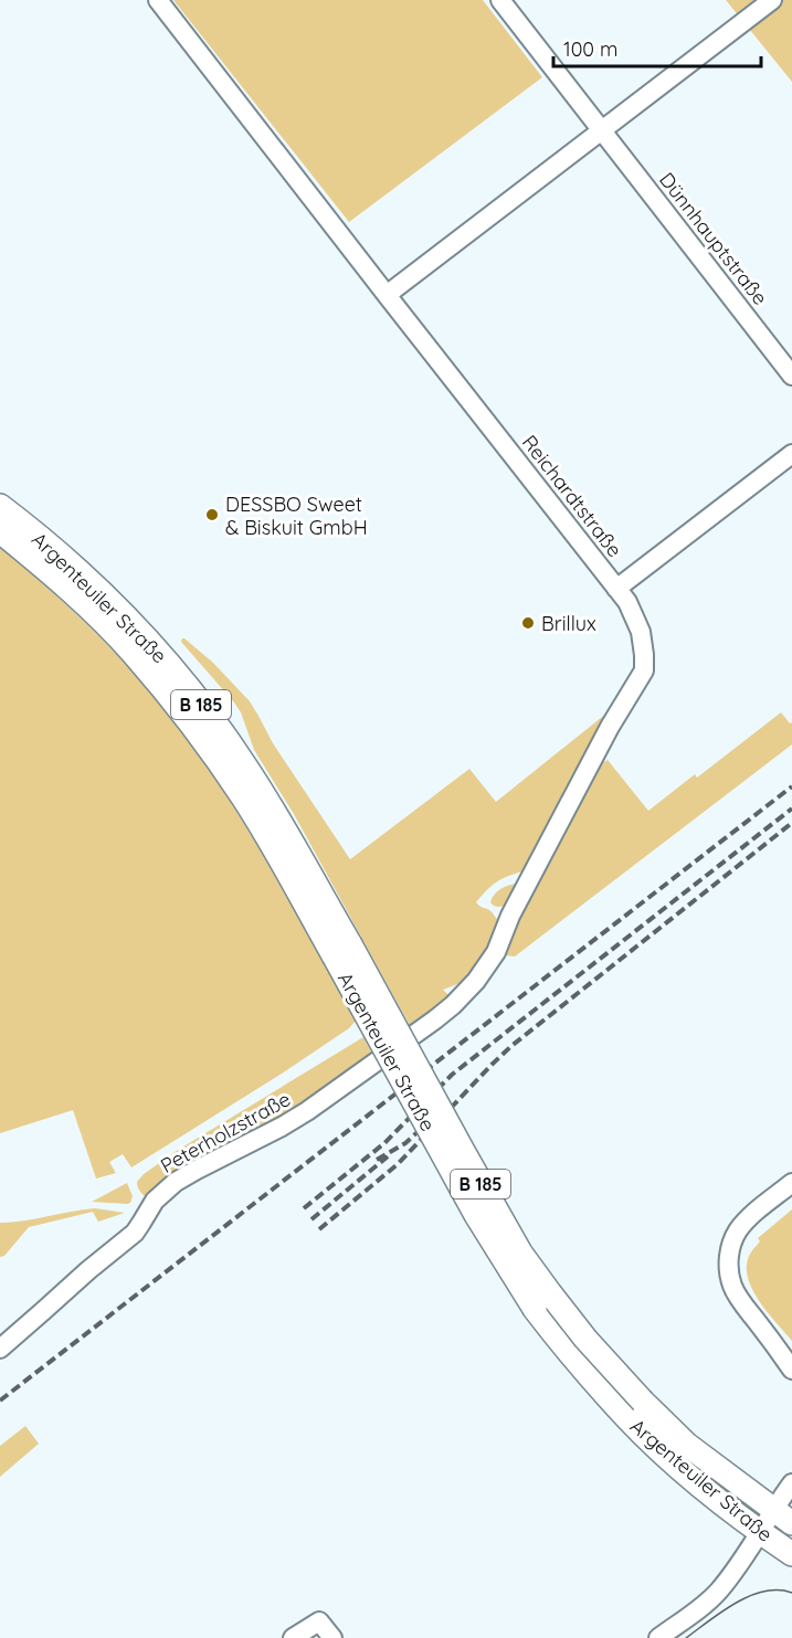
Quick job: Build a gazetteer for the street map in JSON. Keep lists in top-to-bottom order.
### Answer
{
  "streets": {
    "main road": ["Argenteuiler Straße", "B 185"],
    "street": ["Dünnhauptstraße", "Reichardtstraße", "Peterholzstraße"]
  },
  "crossings": [
    ["Reichardtstraße", "Peterholzstraße"]
  ],
  "places": ["DESSBO Sweet & Biskuit GmbH", "Brillux"],
  "scale_bar": "100 m"
}
